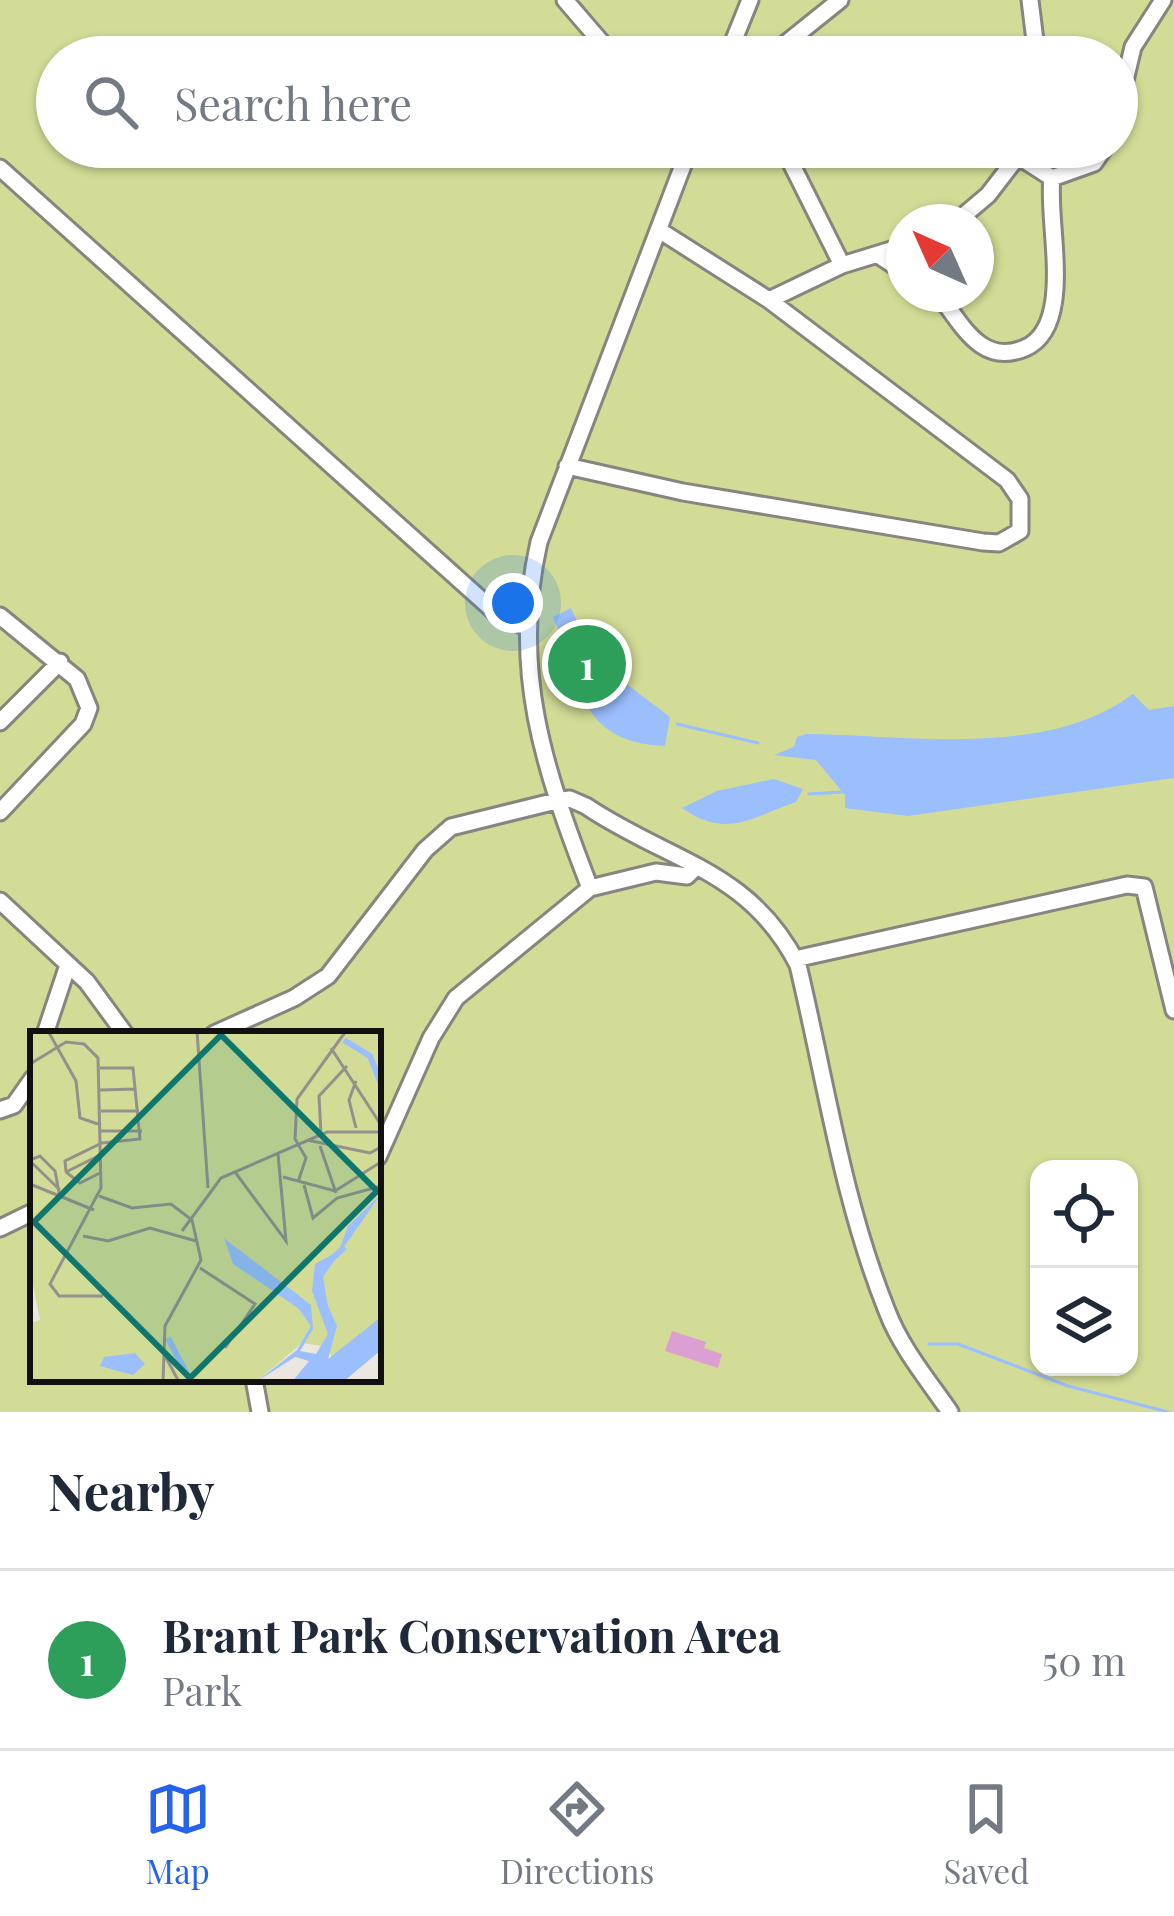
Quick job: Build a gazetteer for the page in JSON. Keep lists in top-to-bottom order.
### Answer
{
  "north": "top left",
  "page": {
    "search": "Search here",
    "pins": "1",
    "heading": "Nearby",
    "list": [
      {
        "mark": "1",
        "name": "Brant Park Conservation Area",
        "note": "Park",
        "value": "50 m"
      }
    ],
    "nav": ["Map", "Directions", "Saved"]
  }
}
